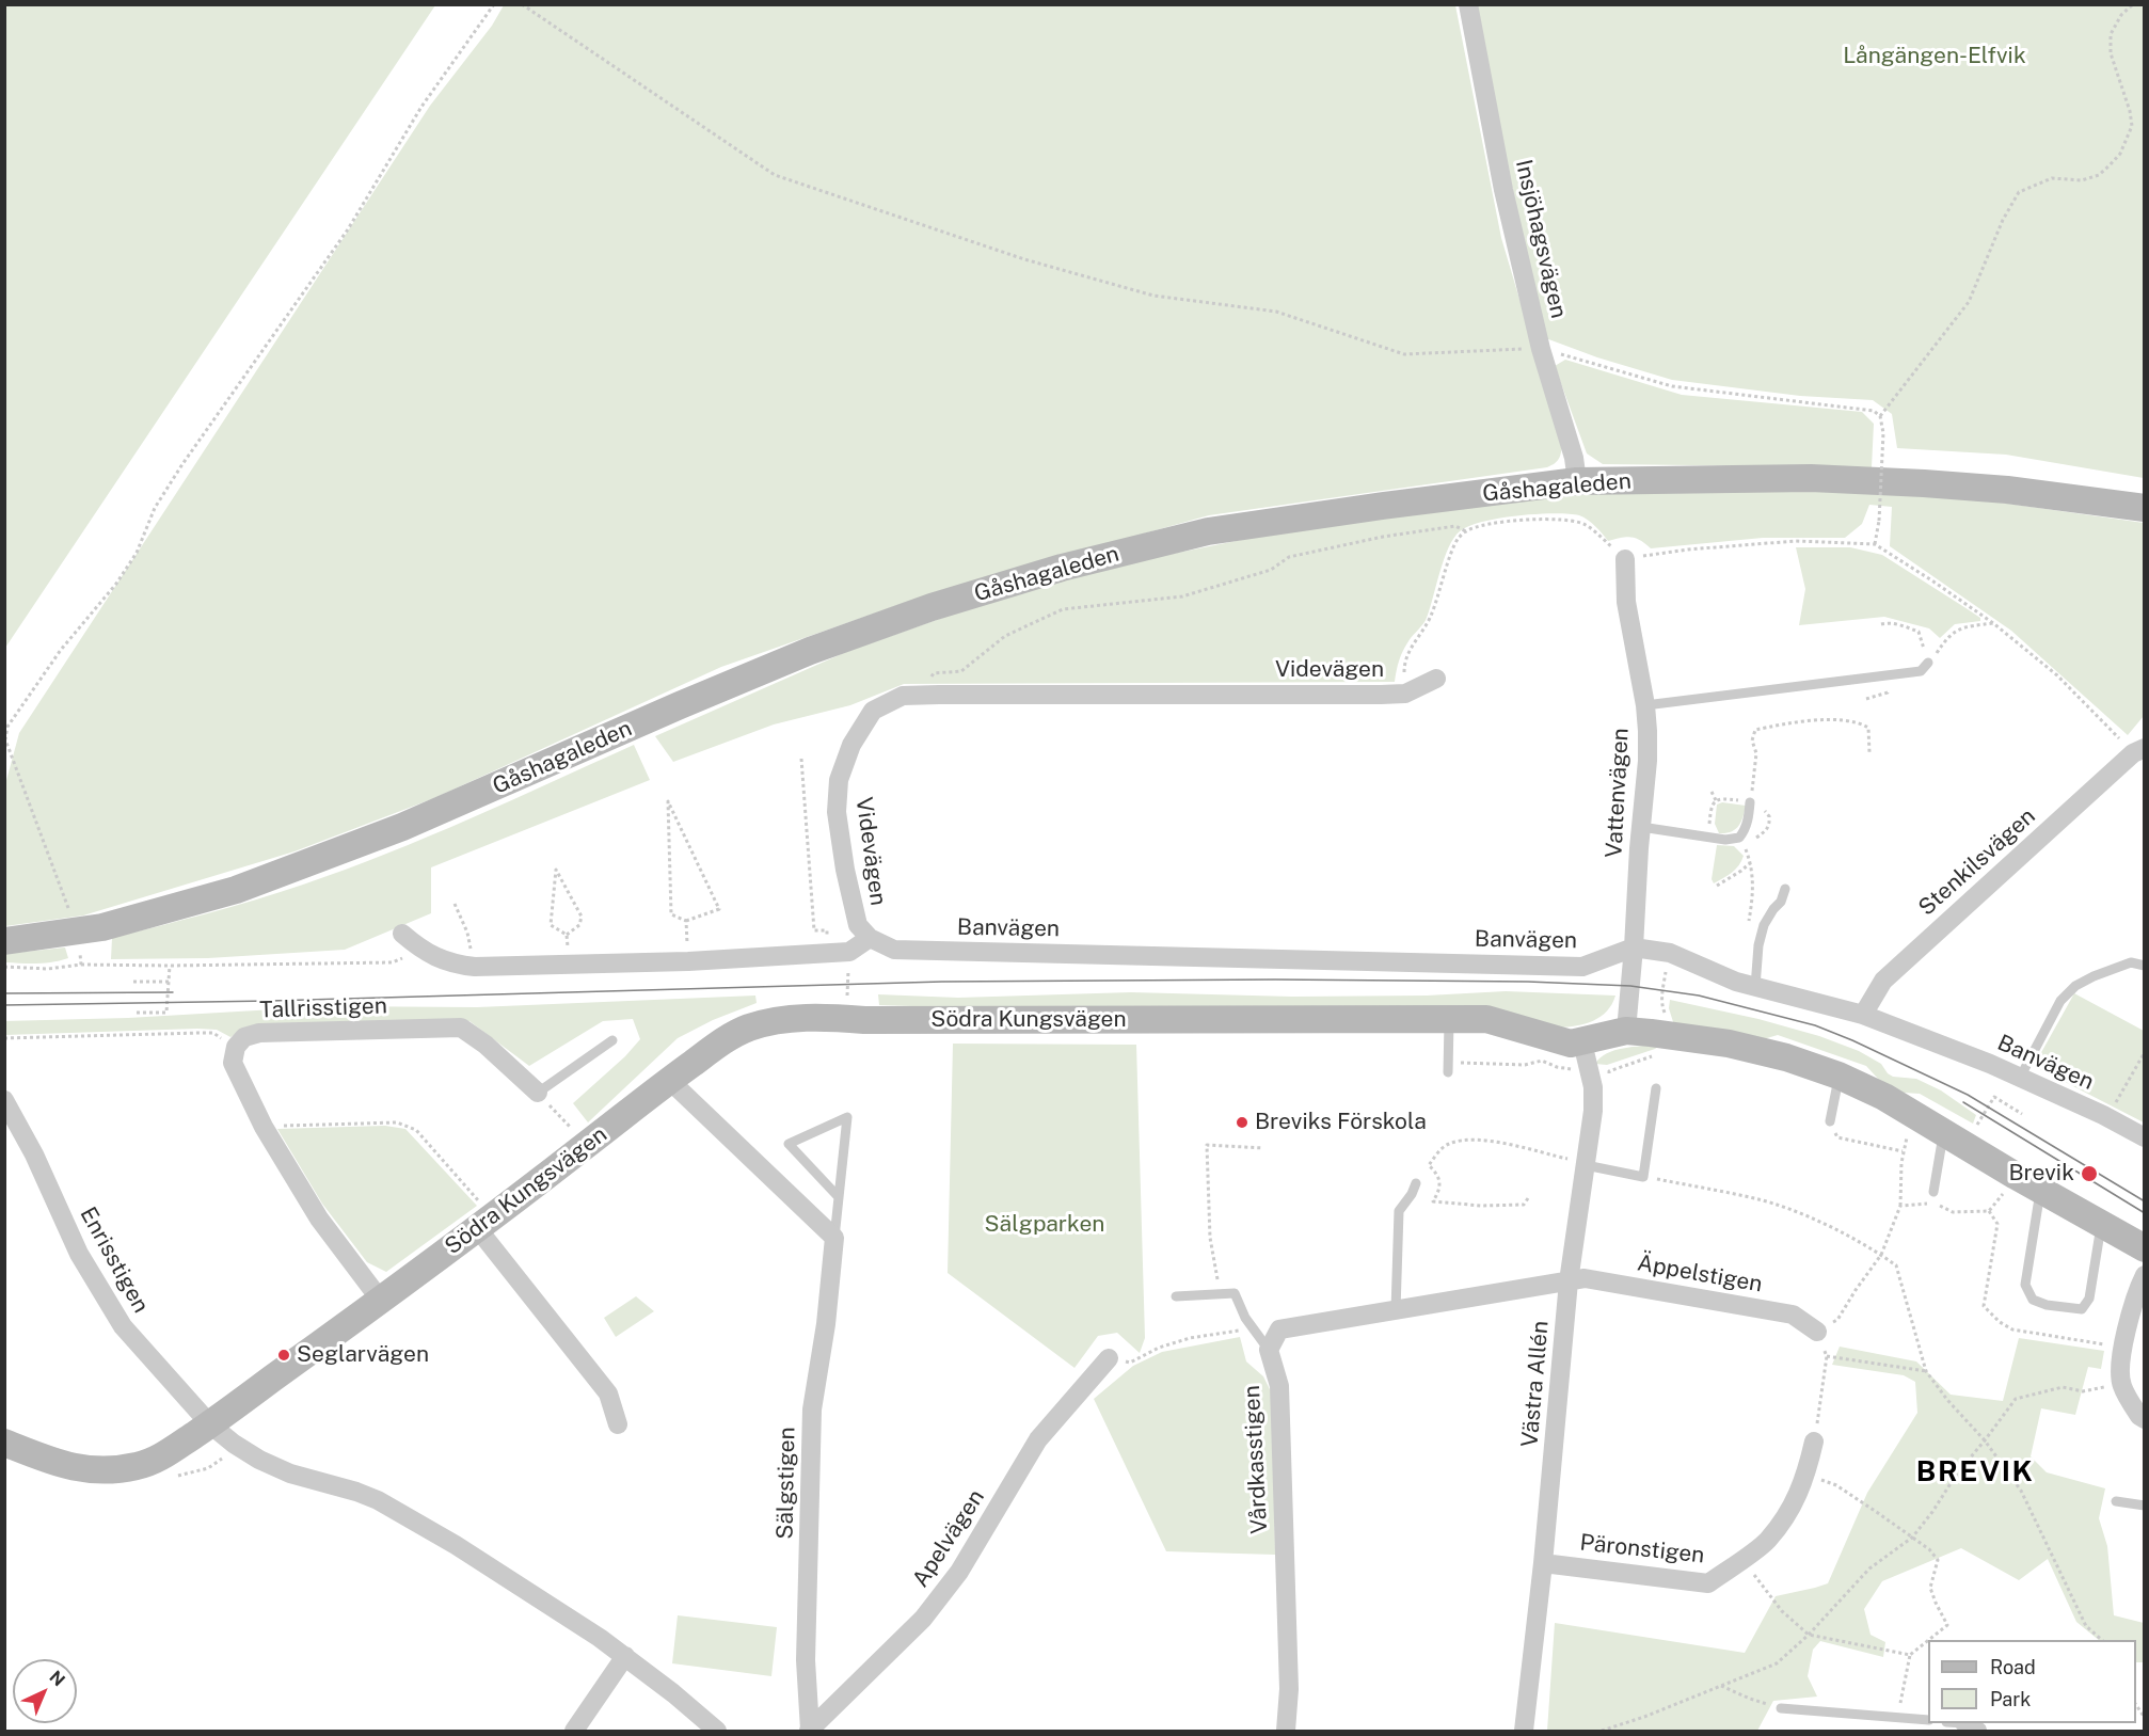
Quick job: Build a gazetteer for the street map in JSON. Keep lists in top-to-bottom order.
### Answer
{
  "streets": {
    "street": [
      "Insjöhagsvägen",
      "Gåshagaleden",
      "Videvägen",
      "Vattenvägen",
      "Stenkilsvägen",
      "Banvägen",
      "Tallrisstigen",
      "Södra Kungsvägen",
      "Enrisstigen",
      "Äppelstigen",
      "Västra Allén",
      "Vårdkasstigen",
      "Sälgstigen",
      "Apelvägen",
      "Päronstigen"
    ]
  },
  "crossings": [
    ["Insjöhagsvägen", "Gåshagaleden"],
    ["Videvägen", "Banvägen"],
    ["Vattenvägen", "Banvägen"],
    ["Vattenvägen", "Södra Kungsvägen"],
    ["Stenkilsvägen", "Banvägen"],
    ["Tallrisstigen", "Södra Kungsvägen"],
    ["Södra Kungsvägen", "Enrisstigen"],
    ["Södra Kungsvägen", "Västra Allén"],
    ["Äppelstigen", "Västra Allén"],
    ["Västra Allén", "Päronstigen"],
    ["Sälgstigen", "Apelvägen"]
  ],
  "districts": ["BREVIK"],
  "parks": ["Långängen-Elfvik", "Sälgparken"],
  "places": ["Breviks Förskola", "Brevik", "Seglarvägen"],
  "legend": ["Road", "Park"],
  "north": "top right"
}
